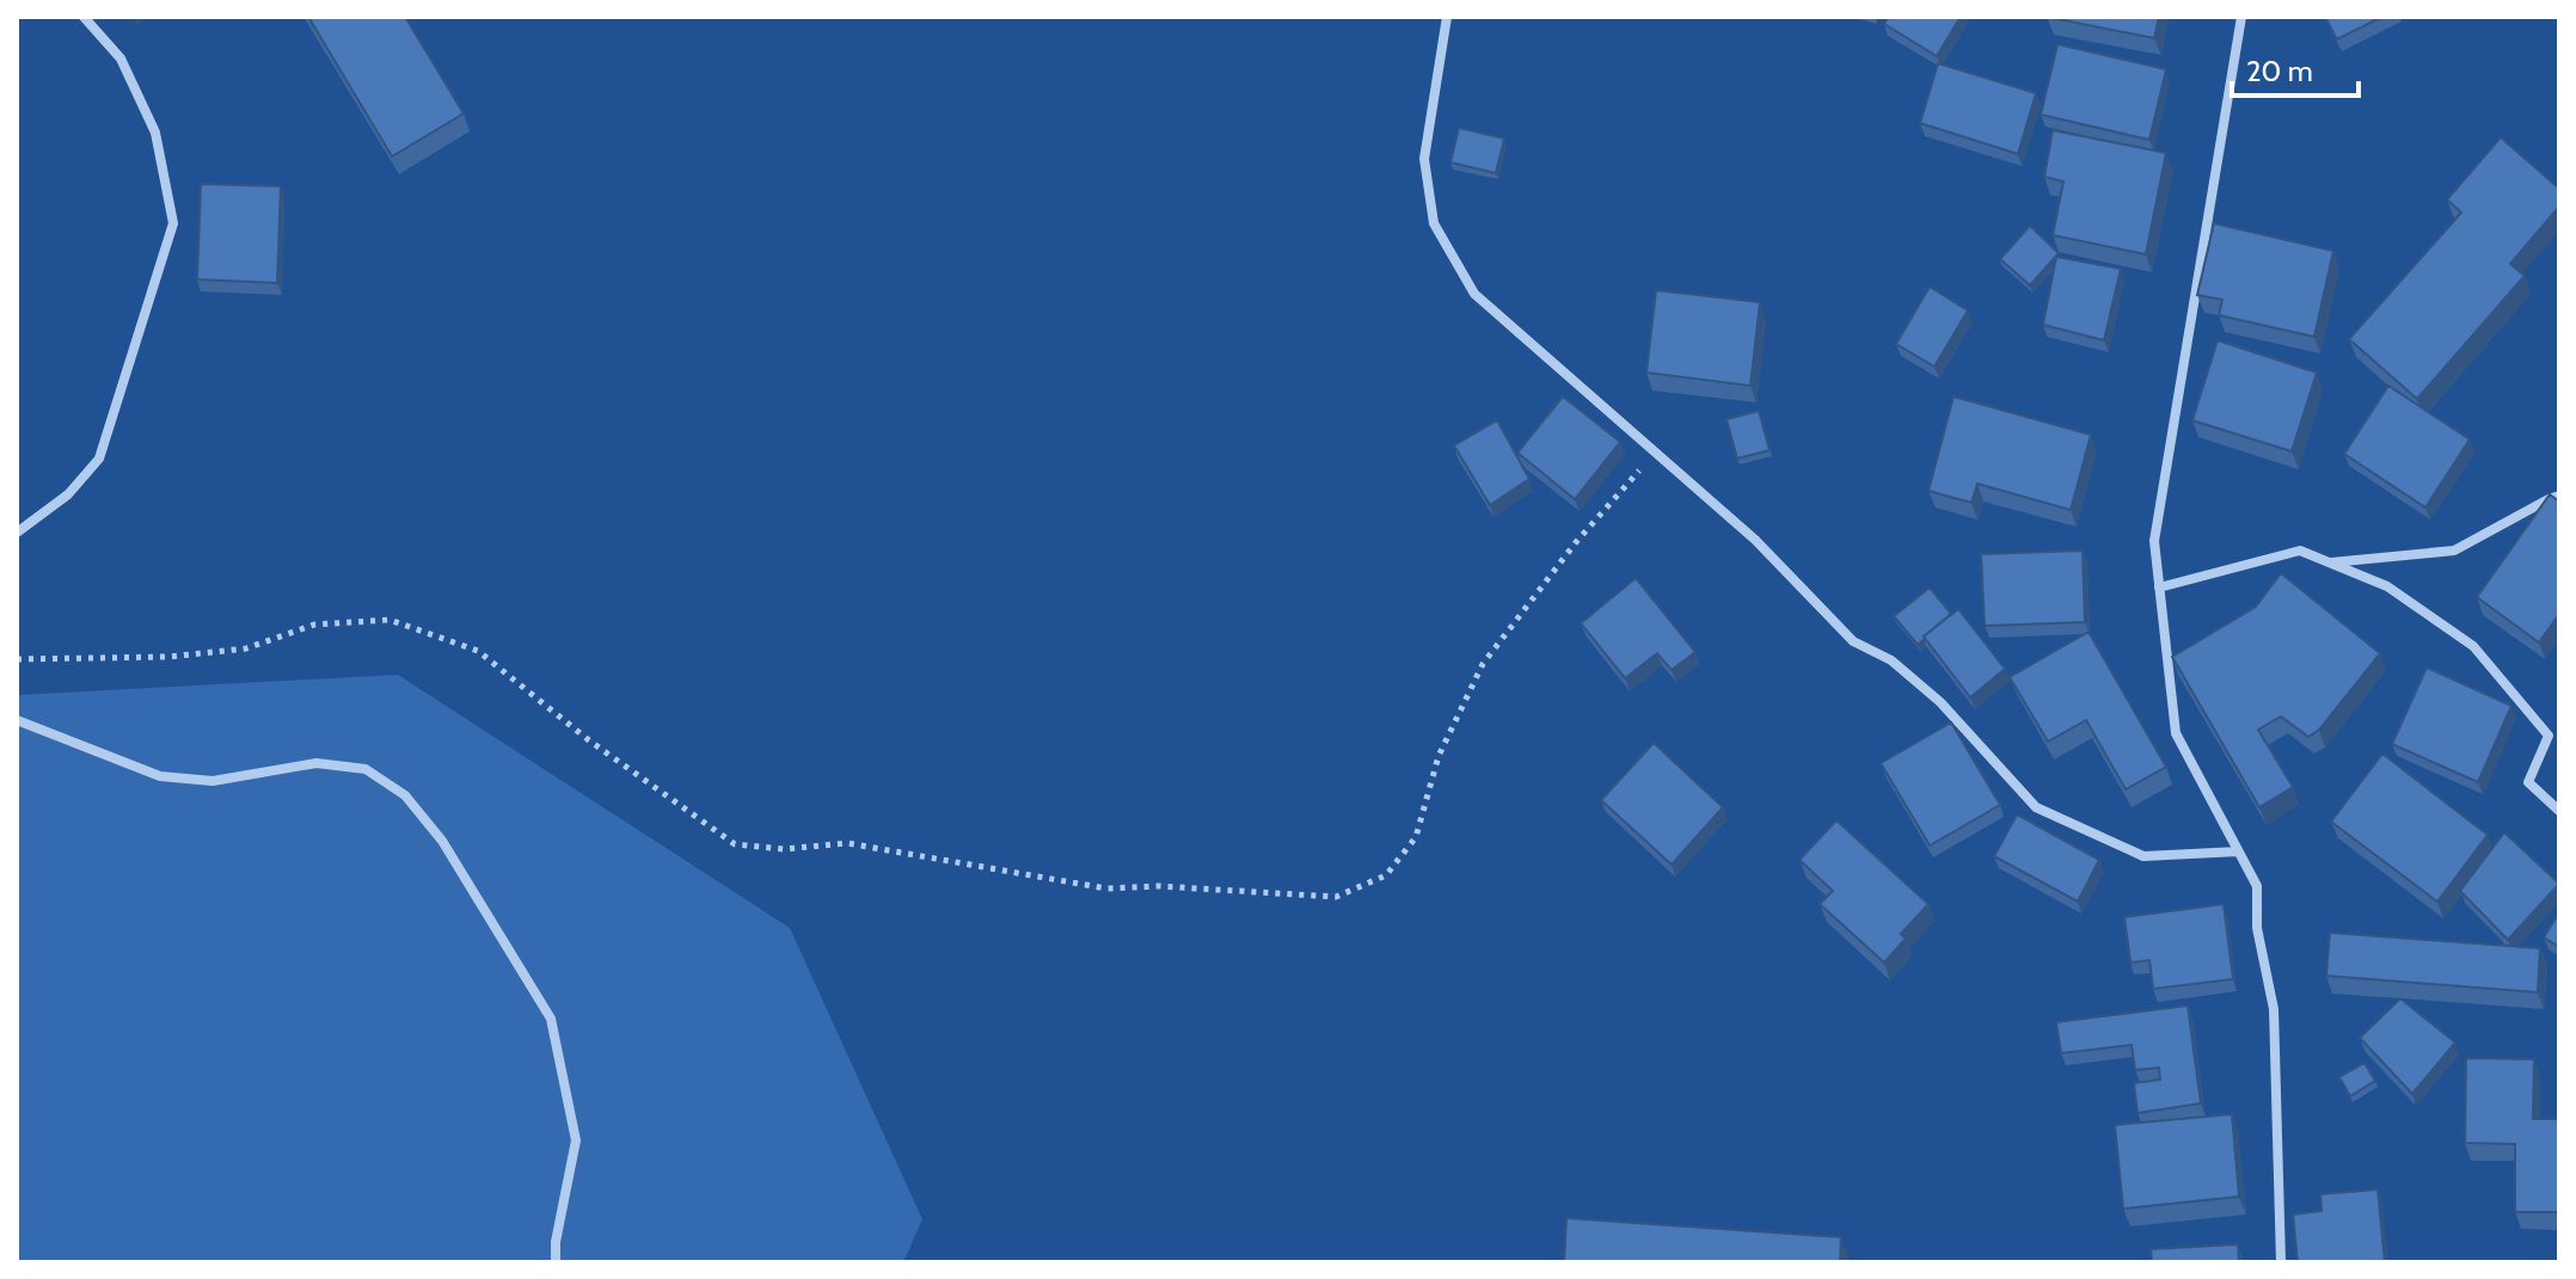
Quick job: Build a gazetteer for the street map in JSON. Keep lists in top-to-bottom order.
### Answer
{
  "scale_bar": "20 m"
}
